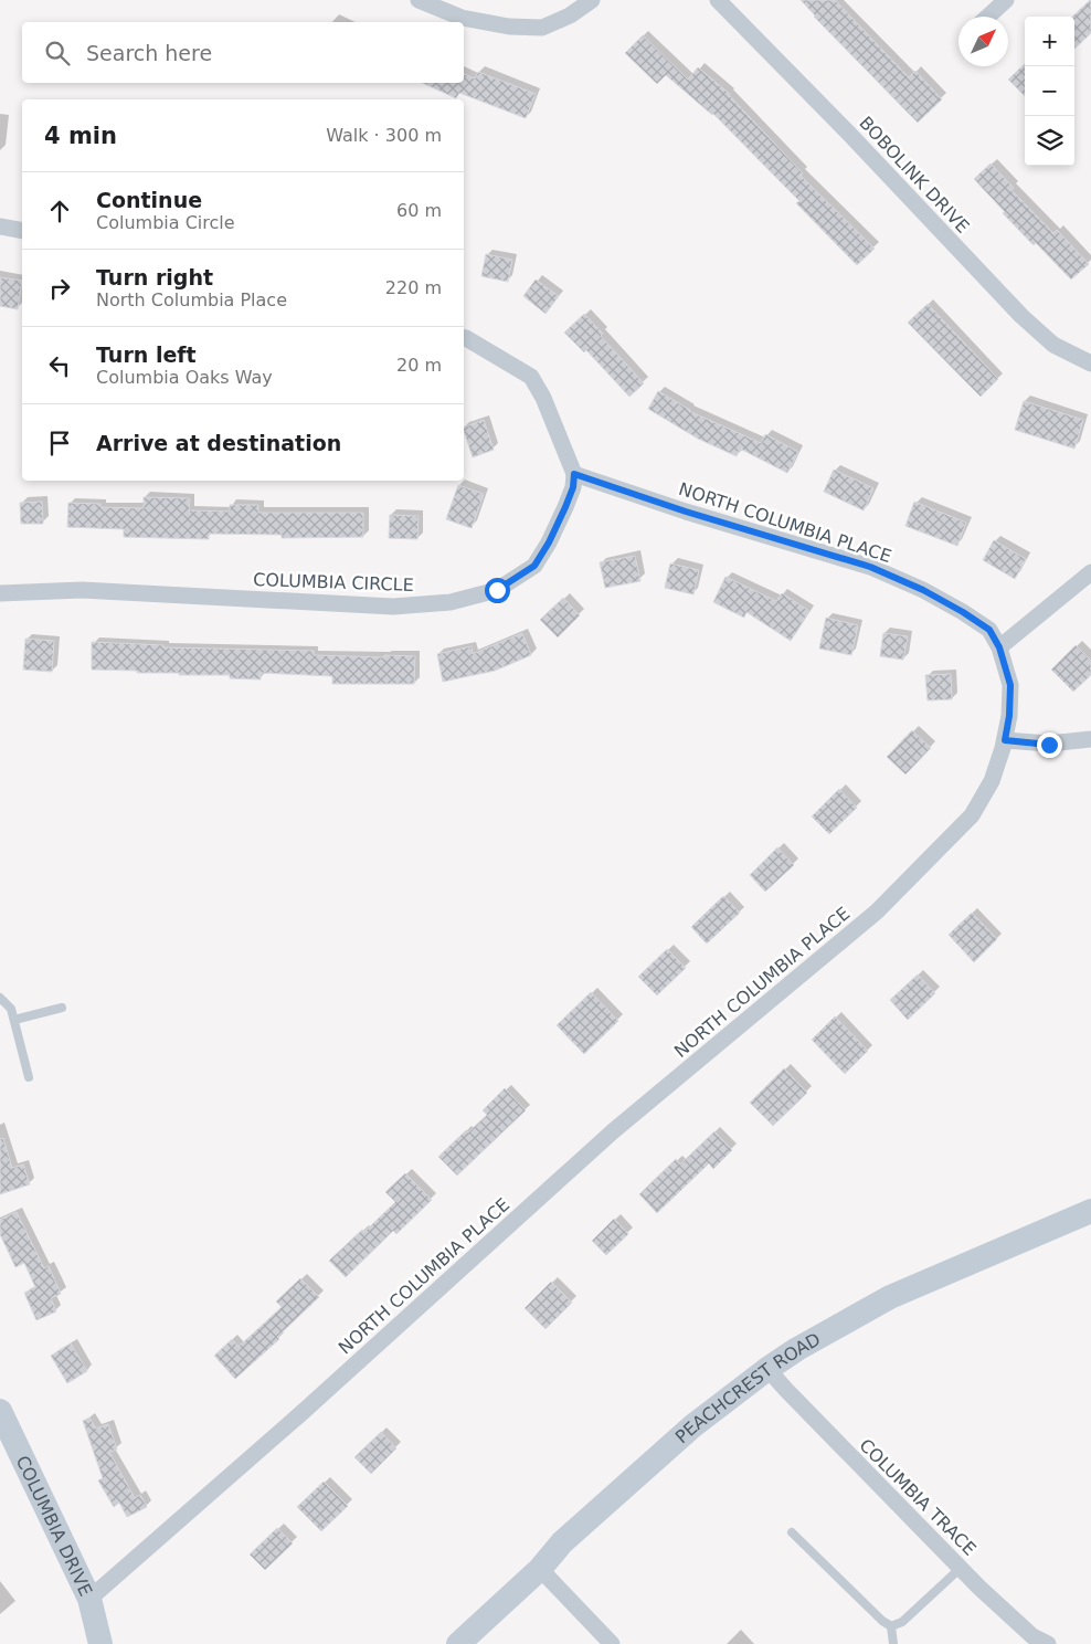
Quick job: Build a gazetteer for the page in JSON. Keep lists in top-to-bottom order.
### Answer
{
  "streets": {
    "street": [
      "BOBOLINK DRIVE",
      "NORTH COLUMBIA PLACE",
      "COLUMBIA CIRCLE",
      "PEACHCREST ROAD",
      "COLUMBIA TRACE",
      "COLUMBIA DRIVE"
    ]
  },
  "crossings": [
    ["NORTH COLUMBIA PLACE", "COLUMBIA CIRCLE"],
    ["NORTH COLUMBIA PLACE", "COLUMBIA DRIVE"],
    ["PEACHCREST ROAD", "COLUMBIA TRACE"]
  ],
  "north": "top right",
  "page": {
    "map_buttons": ["+", "−"],
    "search": "Search here",
    "heading": ["4 min", "Walk · 300 m"],
    "list": [
      ["Continue", "Columbia Circle", "60 m"],
      ["Turn right", "North Columbia Place", "220 m"],
      ["Turn left", "Columbia Oaks Way", "20 m"],
      "Arrive at destination"
    ]
  }
}
